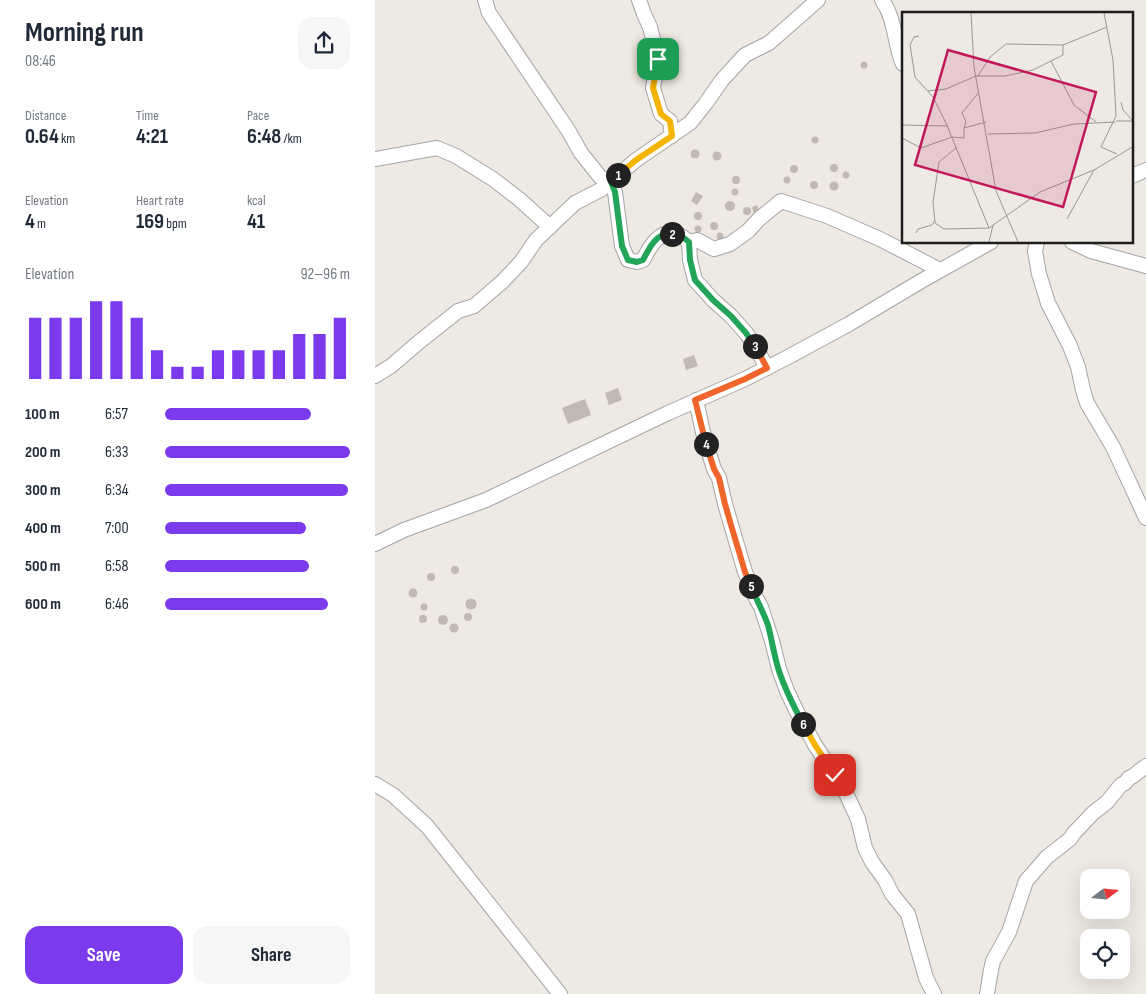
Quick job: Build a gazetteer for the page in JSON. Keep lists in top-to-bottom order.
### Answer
{
  "north": "right",
  "page": {
    "heading": ["Morning run", "08:46"],
    "stats": [
      ["Distance", "0.64 km"],
      ["Time", "4:21"],
      ["Pace", "6:48 /km"],
      ["Elevation", "4 m"],
      ["Heart rate", "169 bpm"],
      ["kcal", "41"]
    ],
    "pins": [
      "1",
      "2",
      "3",
      "4",
      "5",
      "6"
    ],
    "chart": ["Elevation", "92–96 m"],
    "list": [
      {
        "name": "100 m",
        "note": "6:57"
      },
      {
        "name": "200 m",
        "note": "6:33"
      },
      {
        "name": "300 m",
        "note": "6:34"
      },
      {
        "name": "400 m",
        "note": "7:00"
      },
      {
        "name": "500 m",
        "note": "6:58"
      },
      {
        "name": "600 m",
        "note": "6:46"
      }
    ],
    "buttons": ["Save", "Share"]
  }
}
